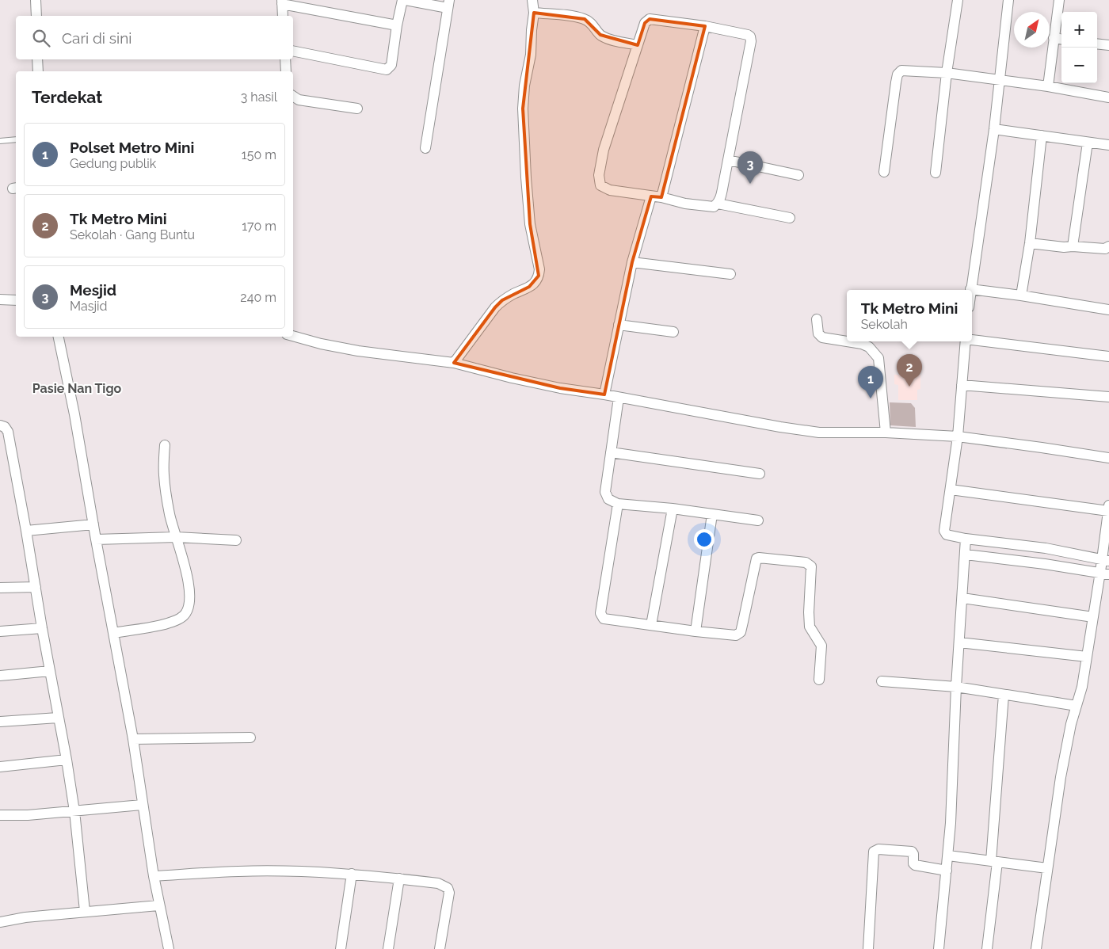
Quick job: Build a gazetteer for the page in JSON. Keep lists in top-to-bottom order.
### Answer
{
  "districts": ["Pasie Nan Tigo"],
  "north": "top right",
  "page": {
    "map_buttons": ["+", "−"],
    "search": "Cari di sini",
    "heading": ["Terdekat", "3 hasil"],
    "list": [
      {
        "mark": "1",
        "name": "Polset Metro Mini",
        "note": "Gedung publik",
        "value": "150 m"
      },
      {
        "mark": "2",
        "name": "Tk Metro Mini",
        "note": "Sekolah · Gang Buntu",
        "value": "170 m"
      },
      {
        "mark": "3",
        "name": "Mesjid",
        "note": "Masjid",
        "value": "240 m"
      }
    ],
    "pins": ["3", "2", "1"],
    "popup": ["Tk Metro Mini", "Sekolah"]
  }
}
